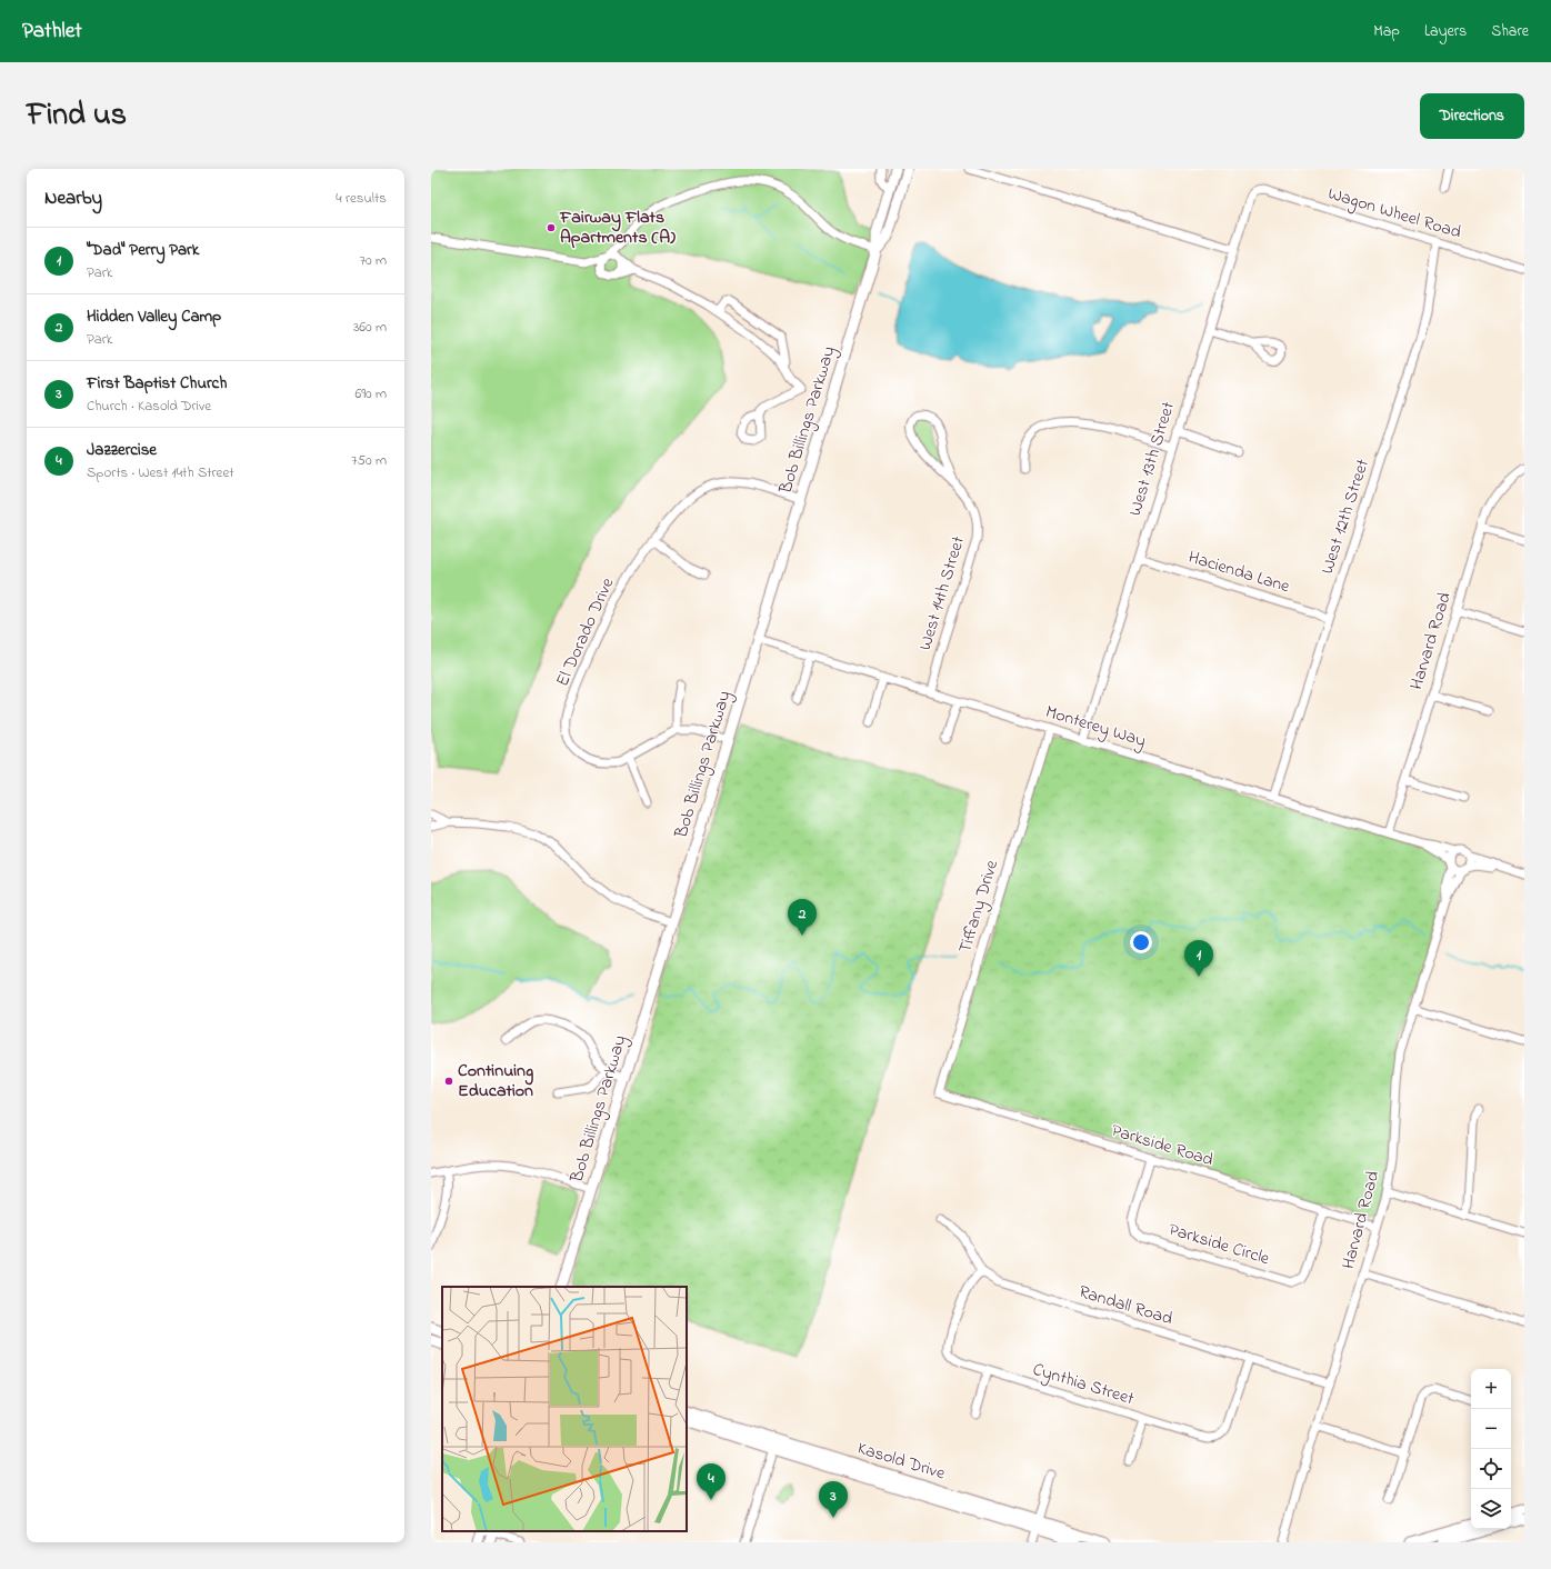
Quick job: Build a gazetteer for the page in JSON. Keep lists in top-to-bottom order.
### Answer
{
  "streets": {
    "main road": ["Bob Billings Parkway", "Kasold Drive"],
    "street": [
      "Wagon Wheel Road",
      "West 13th Street",
      "West 12th Street",
      "Hacienda Lane",
      "West 14th Street",
      "El Dorado Drive",
      "Harvard Road",
      "Monterey Way",
      "Tiffany Drive",
      "Parkside Road",
      "Parkside Circle",
      "Randall Road",
      "Cynthia Street"
    ]
  },
  "crossings": [
    ["Wagon Wheel Road", "West 13th Street"],
    ["Wagon Wheel Road", "West 12th Street"],
    ["Bob Billings Parkway", "El Dorado Drive"],
    ["Bob Billings Parkway", "Monterey Way"],
    ["West 13th Street", "Hacienda Lane"],
    ["West 13th Street", "Monterey Way"],
    ["West 12th Street", "Hacienda Lane"],
    ["West 12th Street", "Monterey Way"],
    ["West 14th Street", "Monterey Way"],
    ["Harvard Road", "Monterey Way"],
    ["Harvard Road", "Parkside Road"],
    ["Harvard Road", "Randall Road"],
    ["Monterey Way", "Tiffany Drive"],
    ["Tiffany Drive", "Parkside Road"],
    ["Parkside Road", "Parkside Circle"],
    ["Randall Road", "Cynthia Street"]
  ],
  "places": ["Fairway Flats Apartments (A)", "Continuing Education"],
  "page": {
    "header": "Pathlet",
    "nav": ["Map", "Layers", "Share"],
    "title": "Find us",
    "buttons": "Directions",
    "heading": ["Nearby", "4 results"],
    "list": [
      {
        "mark": "1",
        "name": "\"Dad\" Perry Park",
        "note": "Park",
        "value": "70 m"
      },
      {
        "mark": "2",
        "name": "Hidden Valley Camp",
        "note": "Park",
        "value": "360 m"
      },
      {
        "mark": "3",
        "name": "First Baptist Church",
        "note": "Church · Kasold Drive",
        "value": "690 m"
      },
      {
        "mark": "4",
        "name": "Jazzercise",
        "note": "Sports · West 14th Street",
        "value": "750 m"
      }
    ],
    "pins": [
      "2",
      "1",
      "4",
      "3"
    ],
    "map_buttons": ["+", "−"]
  }
}
